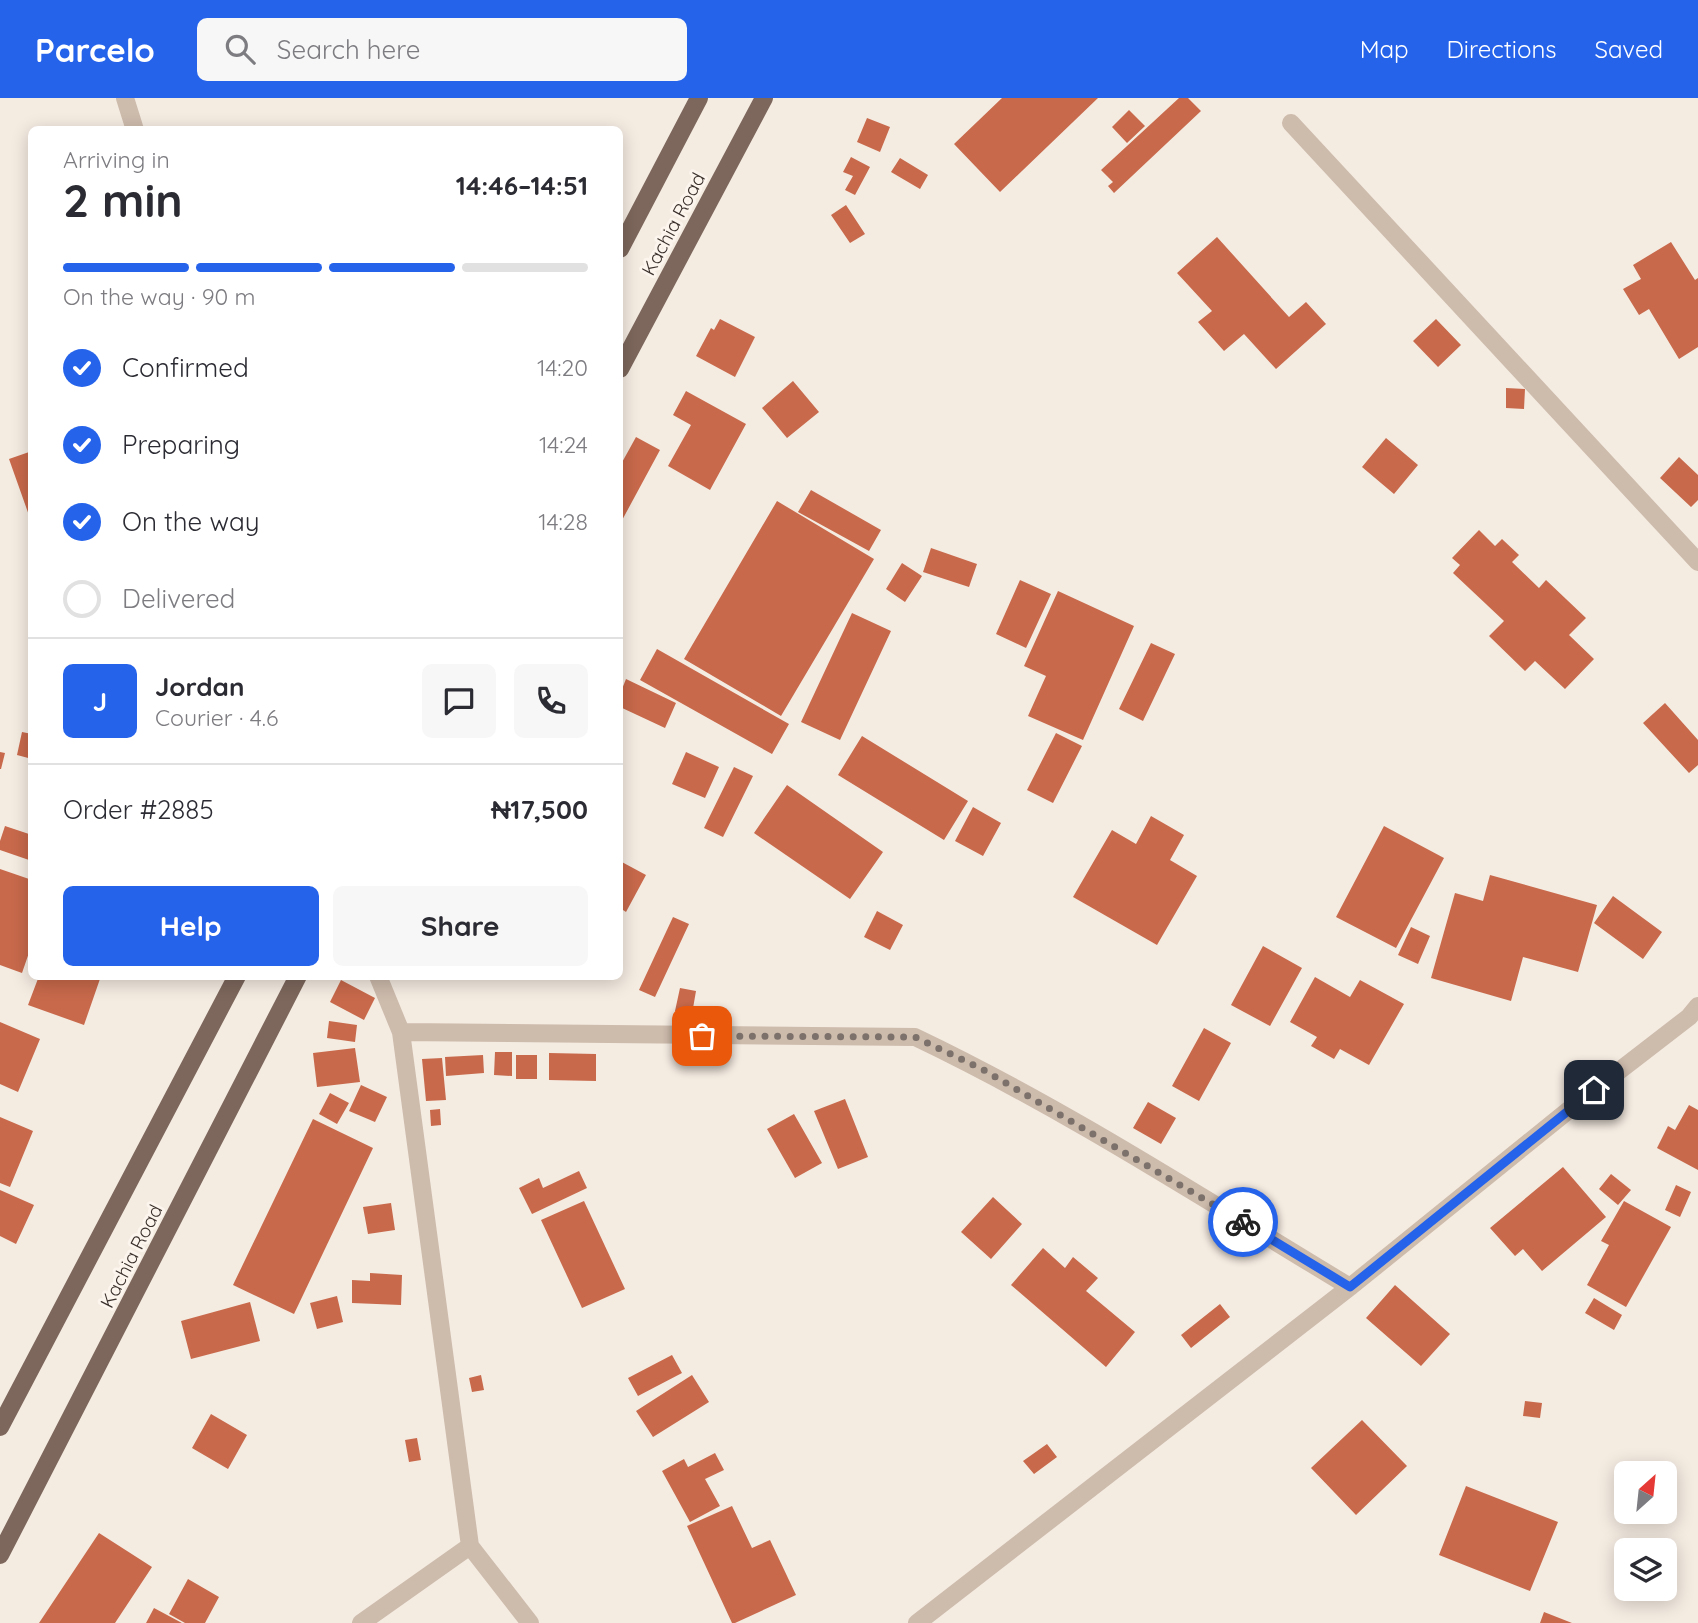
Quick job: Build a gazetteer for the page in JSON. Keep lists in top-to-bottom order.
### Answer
{
  "streets": {
    "main road": ["Kachia Road"]
  },
  "north": "top right",
  "page": {
    "header": "Parcelo",
    "search": "Search here",
    "nav": ["Map", "Directions", "Saved"],
    "heading": ["2 min", "Arriving in", "14:46–14:51"],
    "panel": [
      "Jordan",
      "Courier · 4.6",
      "Order #2885",
      "₦17,500"
    ],
    "bar": "On the way · 90 m",
    "list": [
      ["Confirmed", "14:20"],
      ["Preparing", "14:24"],
      ["On the way", "14:28"],
      "Delivered"
    ],
    "round": "J",
    "buttons": ["Help", "Share"]
  }
}
